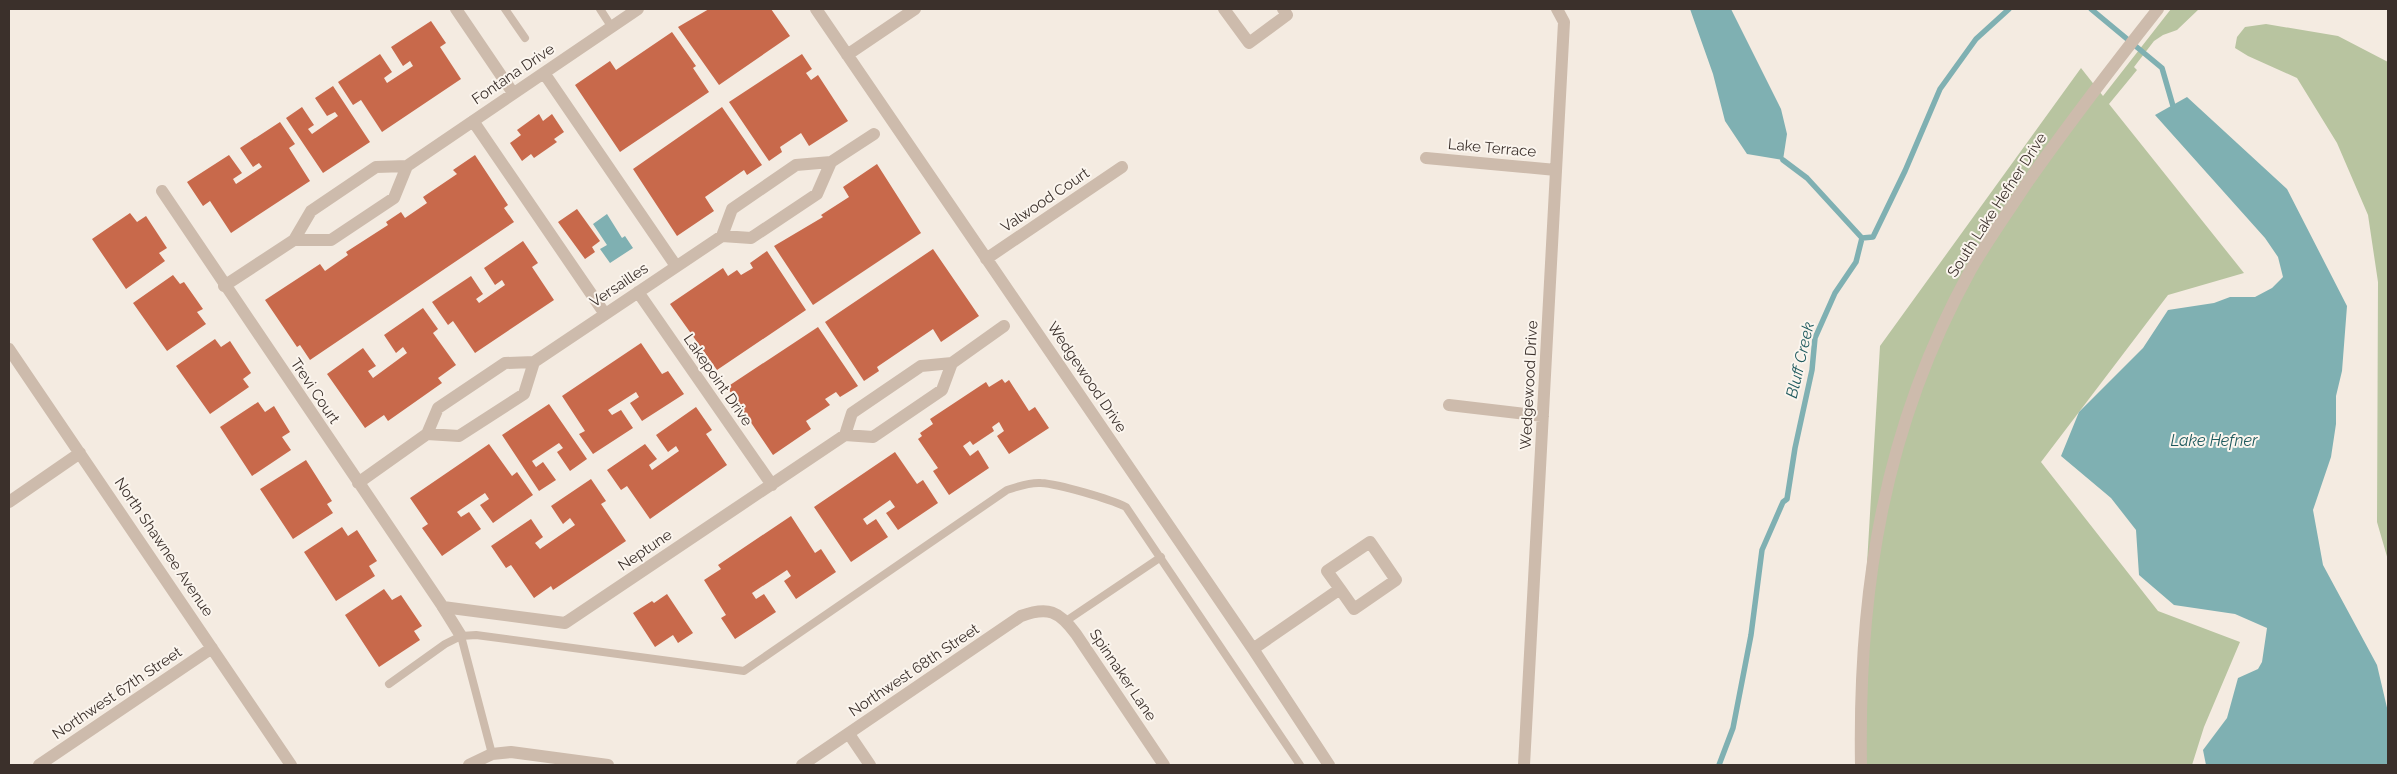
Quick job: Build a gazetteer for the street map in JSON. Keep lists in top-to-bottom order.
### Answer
{
  "streets": {
    "street": [
      "Fontana Drive",
      "Lake Terrace",
      "Valwood Court",
      "South Lake Hefner Drive",
      "Versailles",
      "Wedgewood Drive",
      "Lakepoint Drive",
      "Trevi Court",
      "North Shawnee Avenue",
      "Neptune",
      "Northwest 68th Street",
      "Spinnaker Lane",
      "Northwest 67th Street"
    ]
  },
  "crossings": [
    ["Lake Terrace", "Wedgewood Drive"],
    ["Valwood Court", "Wedgewood Drive"],
    ["Versailles", "Lakepoint Drive"],
    ["Lakepoint Drive", "Neptune"],
    ["Trevi Court", "Neptune"],
    ["North Shawnee Avenue", "Northwest 67th Street"],
    ["Northwest 68th Street", "Spinnaker Lane"]
  ],
  "water": ["Bluff Creek", "Lake Hefner"]
}
